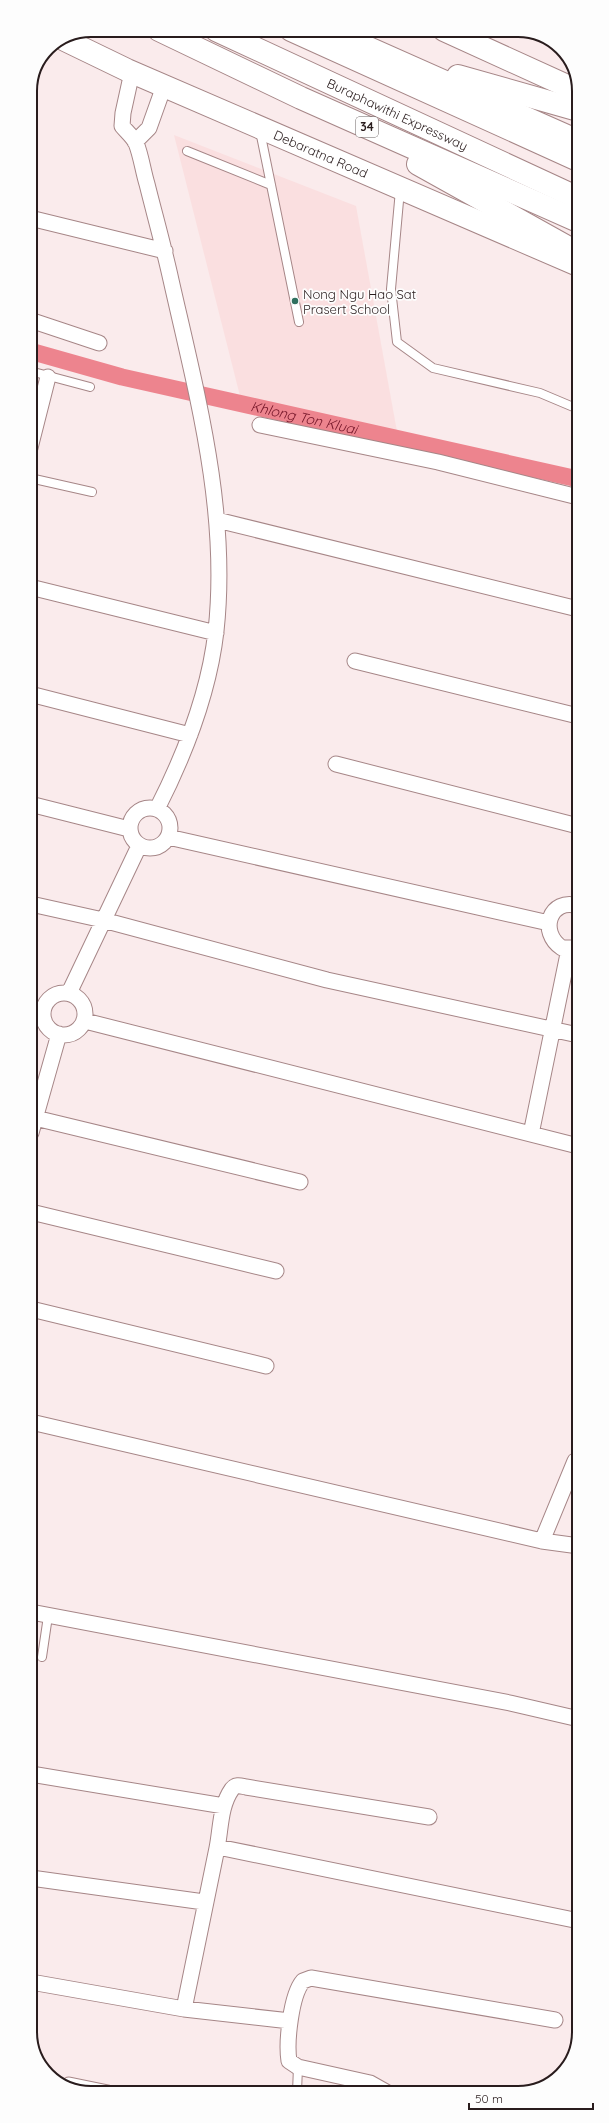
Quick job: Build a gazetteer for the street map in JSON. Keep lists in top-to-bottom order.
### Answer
{
  "streets": {
    "main road": ["Buraphawithi Expressway", "34", "Debaratna Road"]
  },
  "water": ["Khlong Ton Kluai"],
  "places": ["Nong Ngu Hao Sat Prasert School"],
  "scale_bar": "50 m"
}
